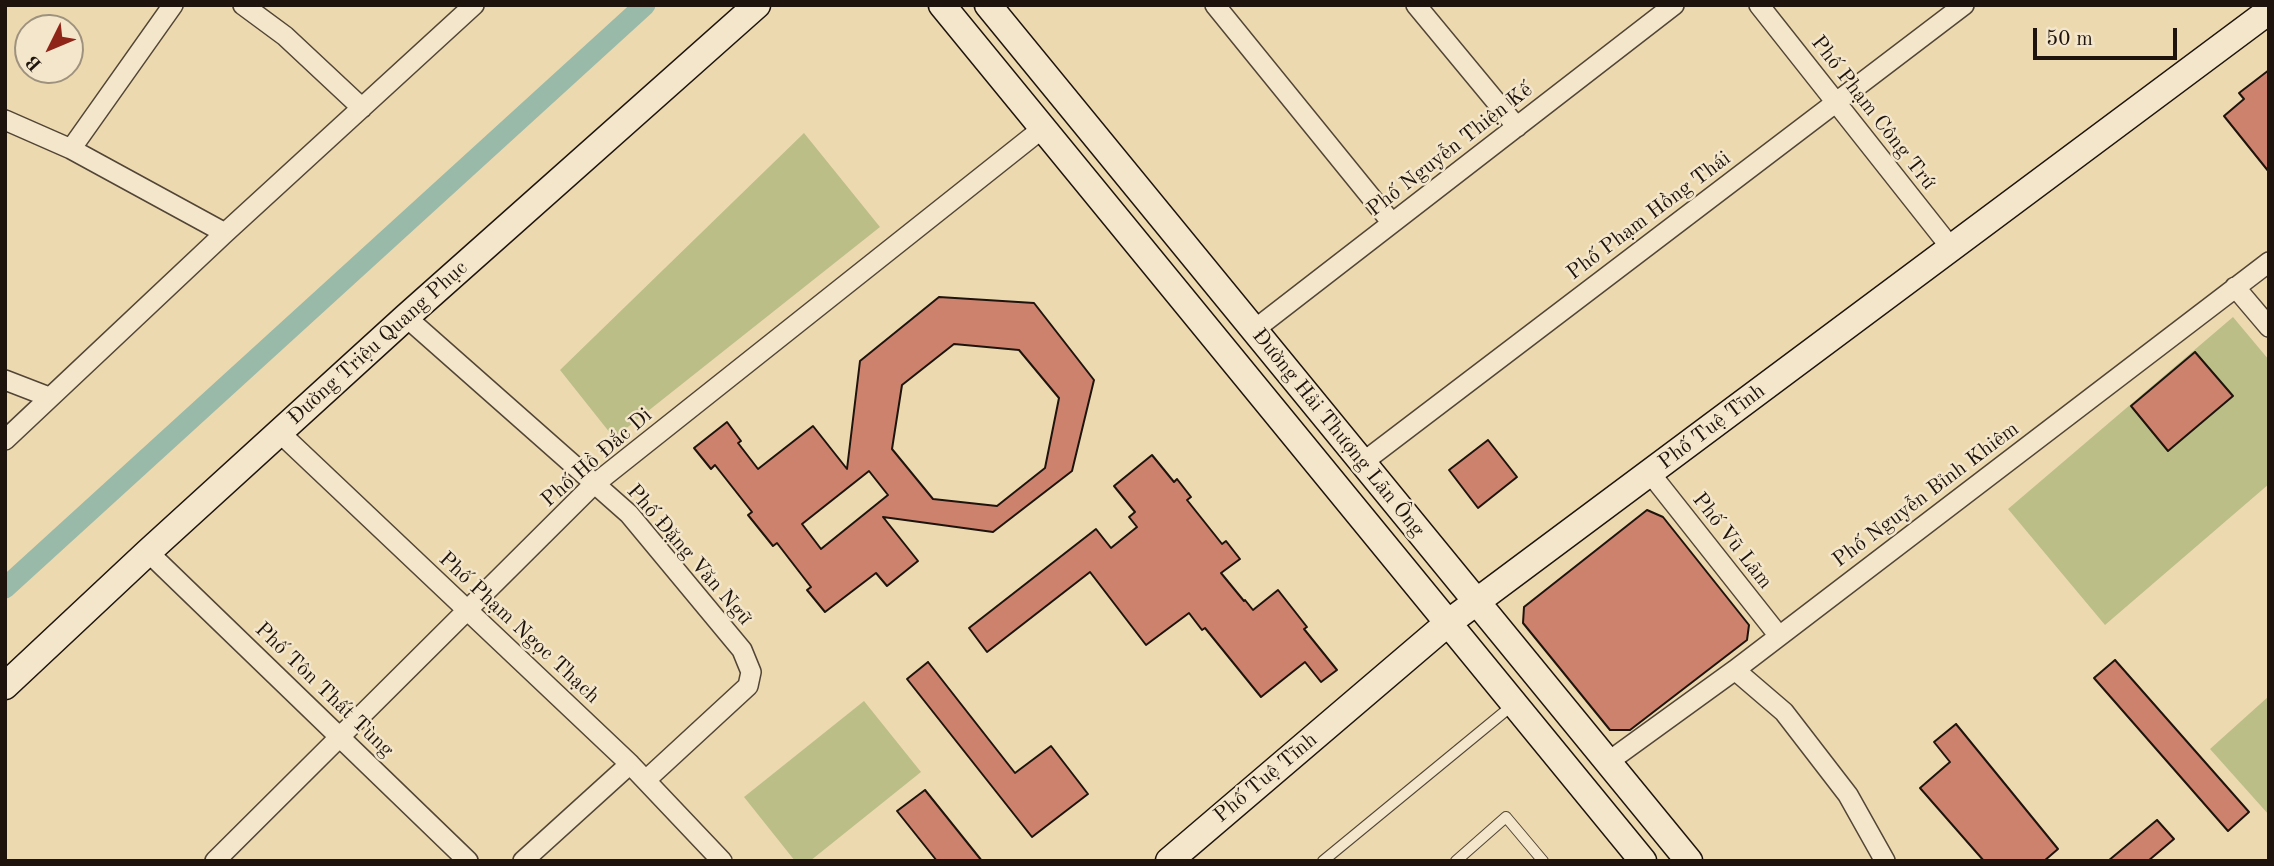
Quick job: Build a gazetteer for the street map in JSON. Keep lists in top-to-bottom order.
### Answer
{
  "streets": {
    "street": [
      "Phố Phạm Công Trứ",
      "Phố Nguyễn Thiện Kế",
      "Phố Phạm Hồng Thái",
      "Đường Triệu Quang Phục",
      "Phố Tuệ Tĩnh",
      "Đường Hải Thượng Lãn Ông",
      "Phố Hồ Đắc Di",
      "Phố Nguyễn Bỉnh Khiêm",
      "Phố Vũ Lãm",
      "Phố Đặng Văn Ngữ",
      "Phố Phạm Ngọc Thạch",
      "Phố Tôn Thất Tùng"
    ]
  },
  "crossings": [
    ["Phố Phạm Công Trứ", "Phố Phạm Hồng Thái"],
    ["Phố Phạm Công Trứ", "Phố Tuệ Tĩnh"],
    ["Phố Nguyễn Thiện Kế", "Đường Hải Thượng Lãn Ông"],
    ["Phố Phạm Hồng Thái", "Đường Hải Thượng Lãn Ông"],
    ["Đường Triệu Quang Phục", "Phố Đặng Văn Ngữ"],
    ["Đường Triệu Quang Phục", "Phố Phạm Ngọc Thạch"],
    ["Đường Triệu Quang Phục", "Phố Tôn Thất Tùng"],
    ["Phố Tuệ Tĩnh", "Đường Hải Thượng Lãn Ông"],
    ["Phố Tuệ Tĩnh", "Phố Vũ Lãm"],
    ["Đường Hải Thượng Lãn Ông", "Phố Hồ Đắc Di"],
    ["Đường Hải Thượng Lãn Ông", "Phố Nguyễn Bỉnh Khiêm"],
    ["Phố Hồ Đắc Di", "Phố Đặng Văn Ngữ"],
    ["Phố Hồ Đắc Di", "Phố Phạm Ngọc Thạch"],
    ["Phố Hồ Đắc Di", "Phố Tôn Thất Tùng"],
    ["Phố Nguyễn Bỉnh Khiêm", "Phố Vũ Lãm"],
    ["Phố Đặng Văn Ngữ", "Phố Phạm Ngọc Thạch"]
  ],
  "scale_bar": "50 m",
  "north": "bottom left"
}
